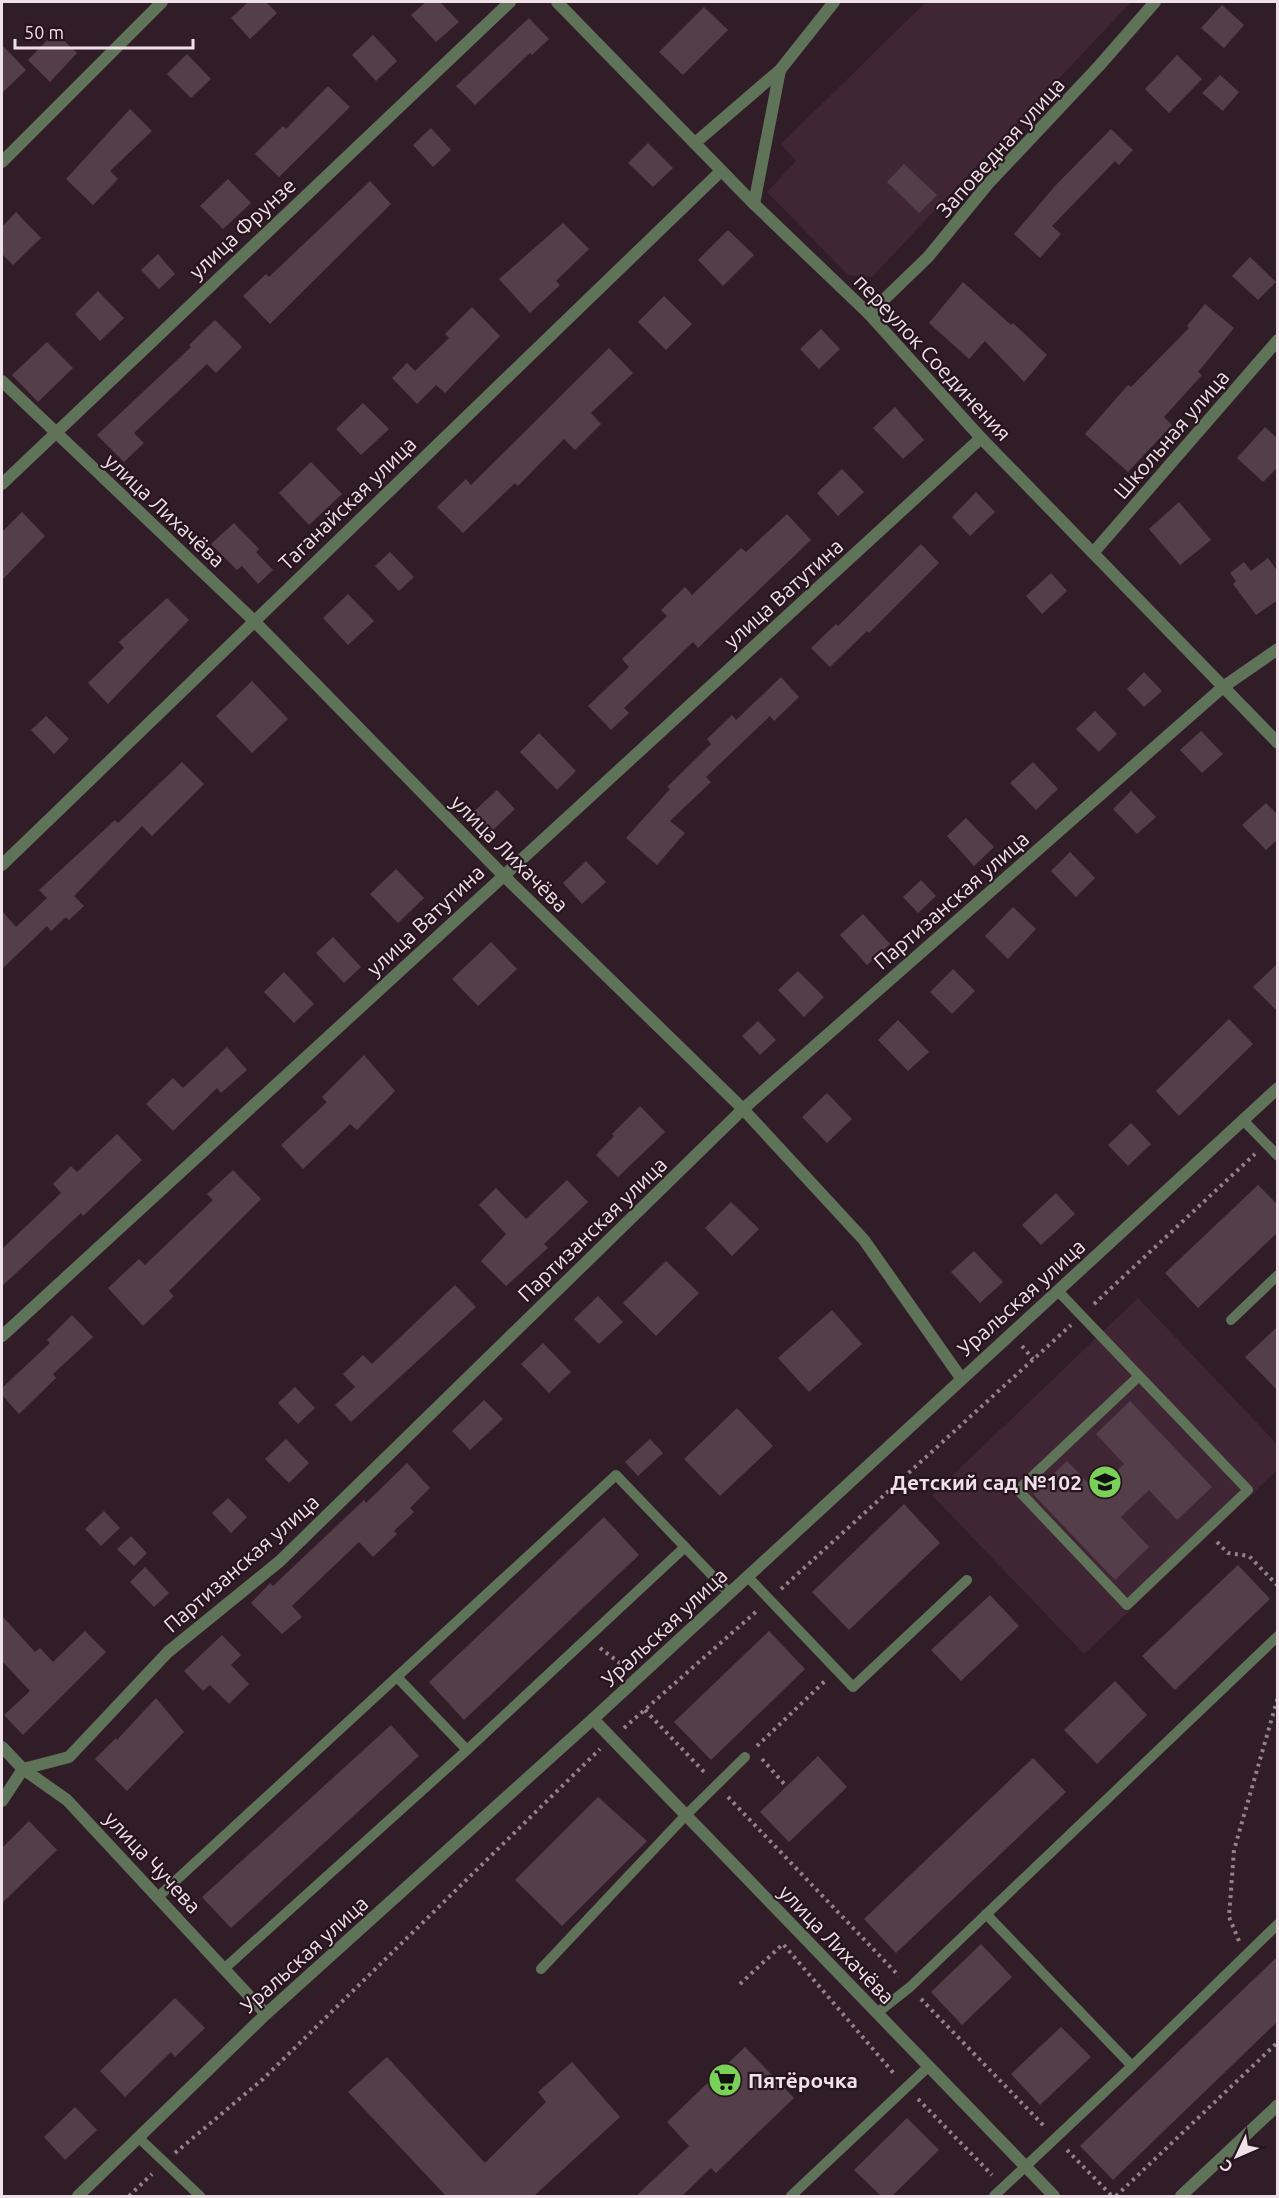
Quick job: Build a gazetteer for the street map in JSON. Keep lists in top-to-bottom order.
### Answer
{
  "streets": {
    "street": [
      "Заповедная улица",
      "улица Фрунзе",
      "переулок Соединения",
      "Школьная улица",
      "Таганайская улица",
      "улица Лихачёва",
      "улица Ватутина",
      "Партизанская улица",
      "Уральская улица",
      "улица Чучева"
    ]
  },
  "crossings": [
    ["Заповедная улица", "переулок Соединения"],
    ["улица Фрунзе", "улица Лихачёва"],
    ["переулок Соединения", "Школьная улица"],
    ["переулок Соединения", "Таганайская улица"],
    ["переулок Соединения", "улица Ватутина"],
    ["переулок Соединения", "Партизанская улица"],
    ["Таганайская улица", "улица Лихачёва"],
    ["улица Лихачёва", "улица Ватутина"],
    ["улица Лихачёва", "Партизанская улица"],
    ["улица Лихачёва", "Уральская улица"],
    ["Партизанская улица", "улица Чучева"],
    ["Уральская улица", "улица Чучева"]
  ],
  "places": {
    "school or university": ["Детский сад №102"],
    "supermarket": ["Пятёрочка"]
  },
  "scale_bar": "50 m",
  "north": "bottom left"
}
